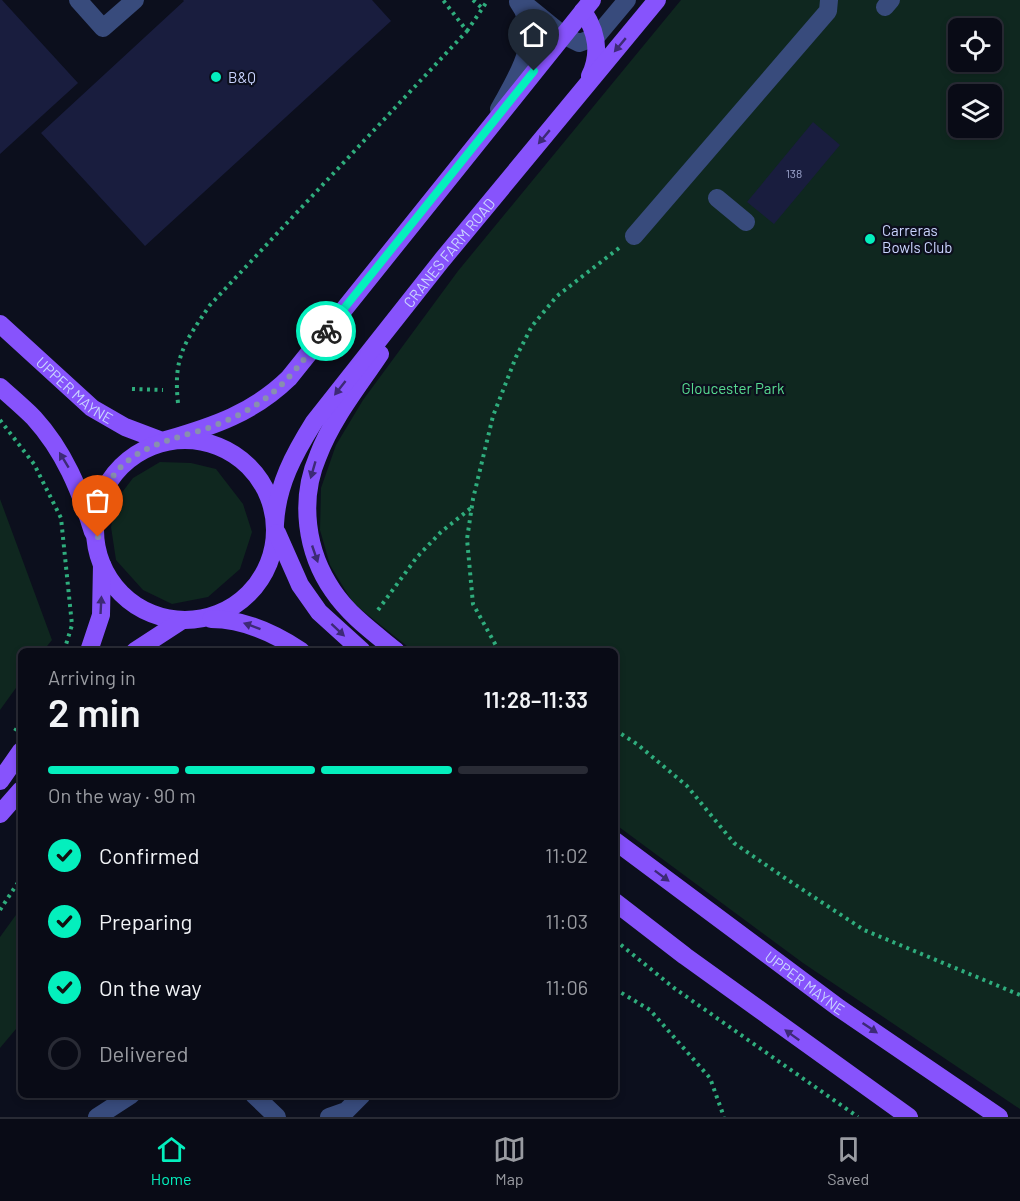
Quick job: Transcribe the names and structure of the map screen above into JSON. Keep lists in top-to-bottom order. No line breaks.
{"streets":{"main road":["CRANES FARM ROAD","UPPER MAYNE"]},"crossings":[["CRANES FARM ROAD","UPPER MAYNE"]],"parks":["Gloucester Park"],"places":["B&Q","Carreras Bowls Club"],"house_numbers":["138"],"page":{"heading":["2 min","Arriving in","11:28–11:33"],"bar":"On the way · 90 m","list":[["Confirmed","11:02"],["Preparing","11:03"],["On the way","11:06"],"Delivered"],"tabs":["Home","Map","Saved"]}}
